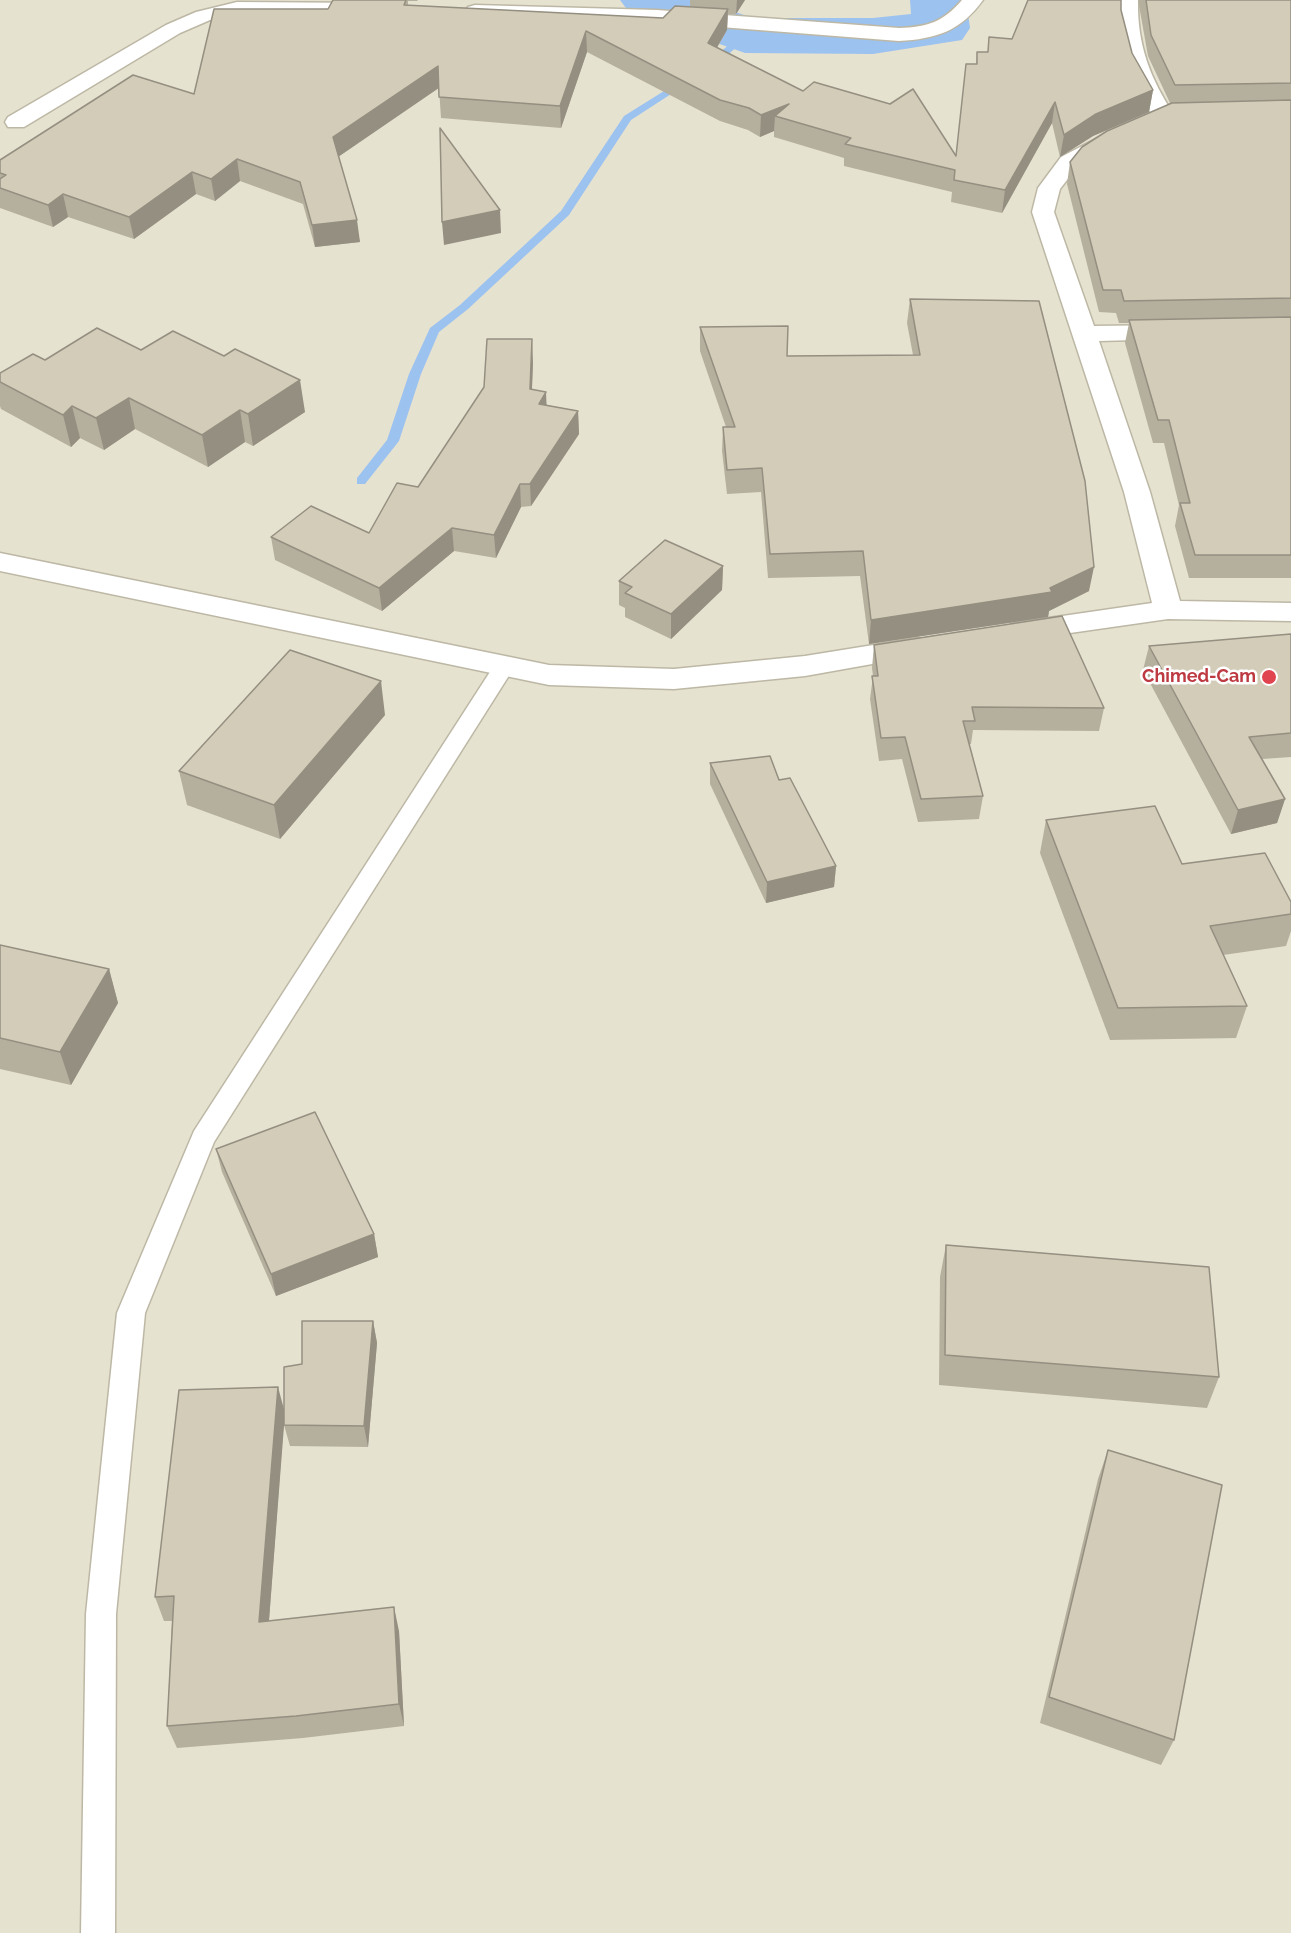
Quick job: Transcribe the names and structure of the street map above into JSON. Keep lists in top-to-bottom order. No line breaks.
{"places":["Chimed-Cam"]}
